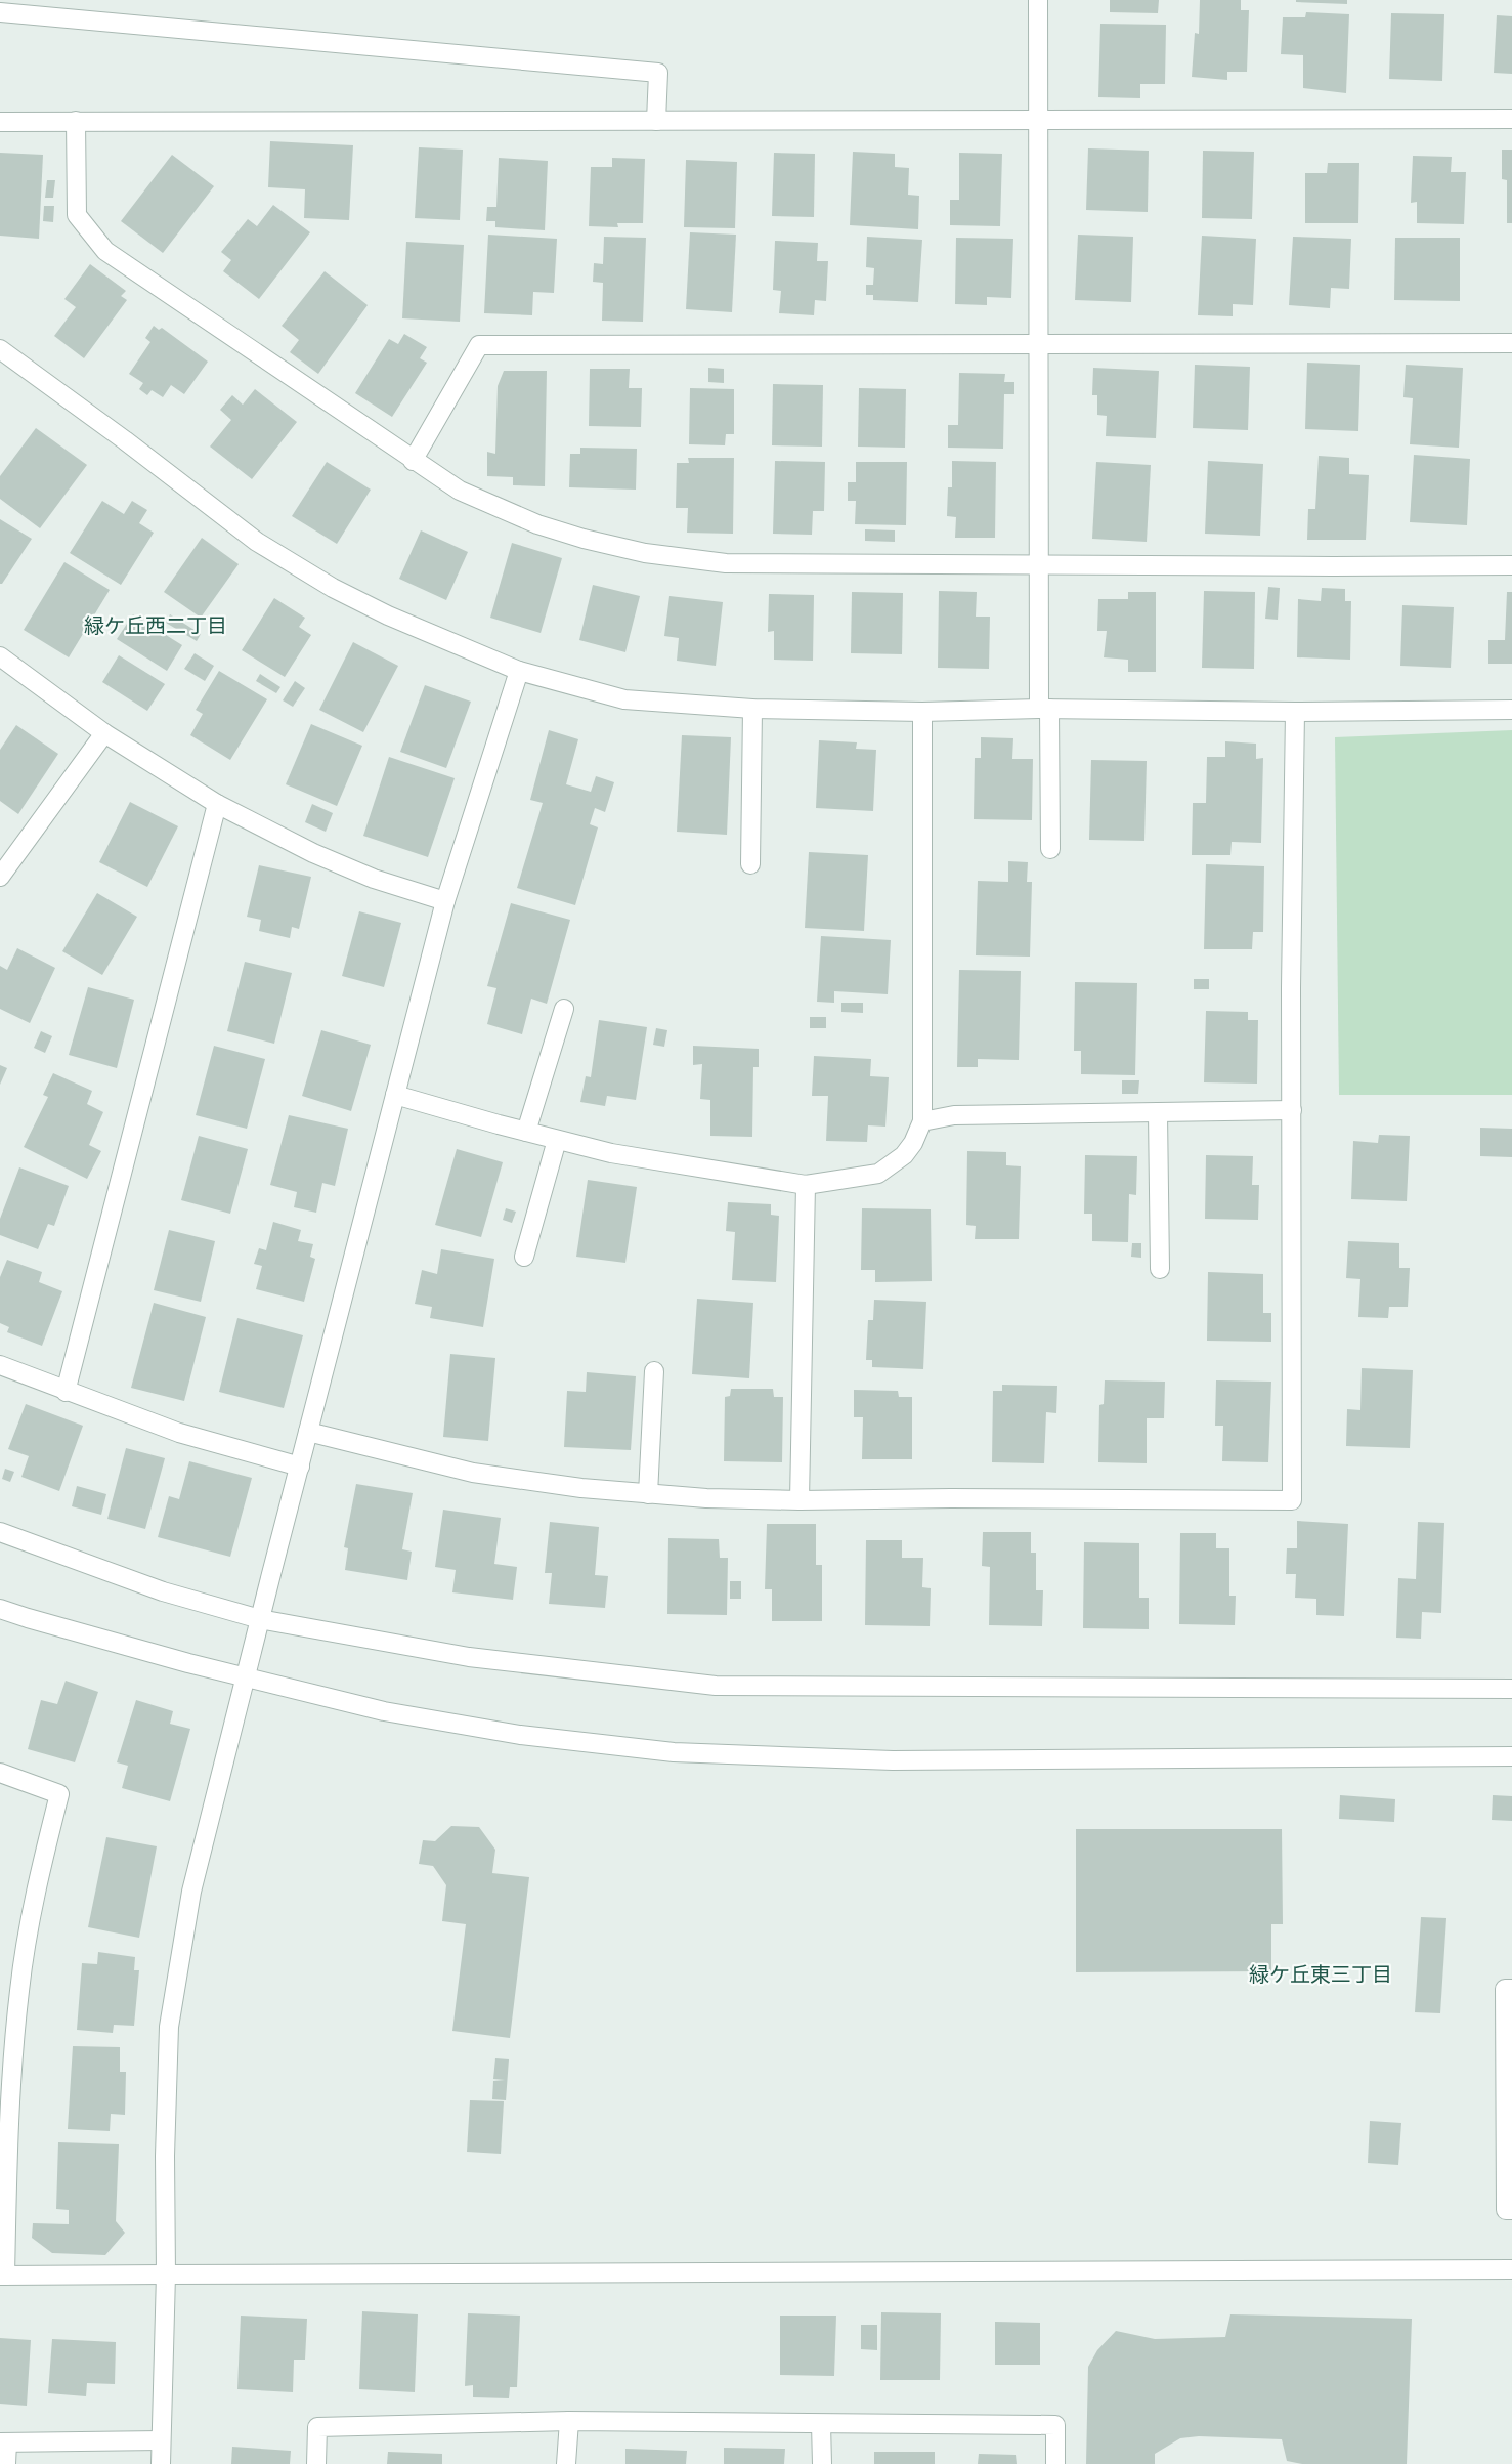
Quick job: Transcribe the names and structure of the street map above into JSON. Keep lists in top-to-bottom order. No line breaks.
{"districts":["緑ケ丘西二丁目","緑ケ丘東三丁目"]}
